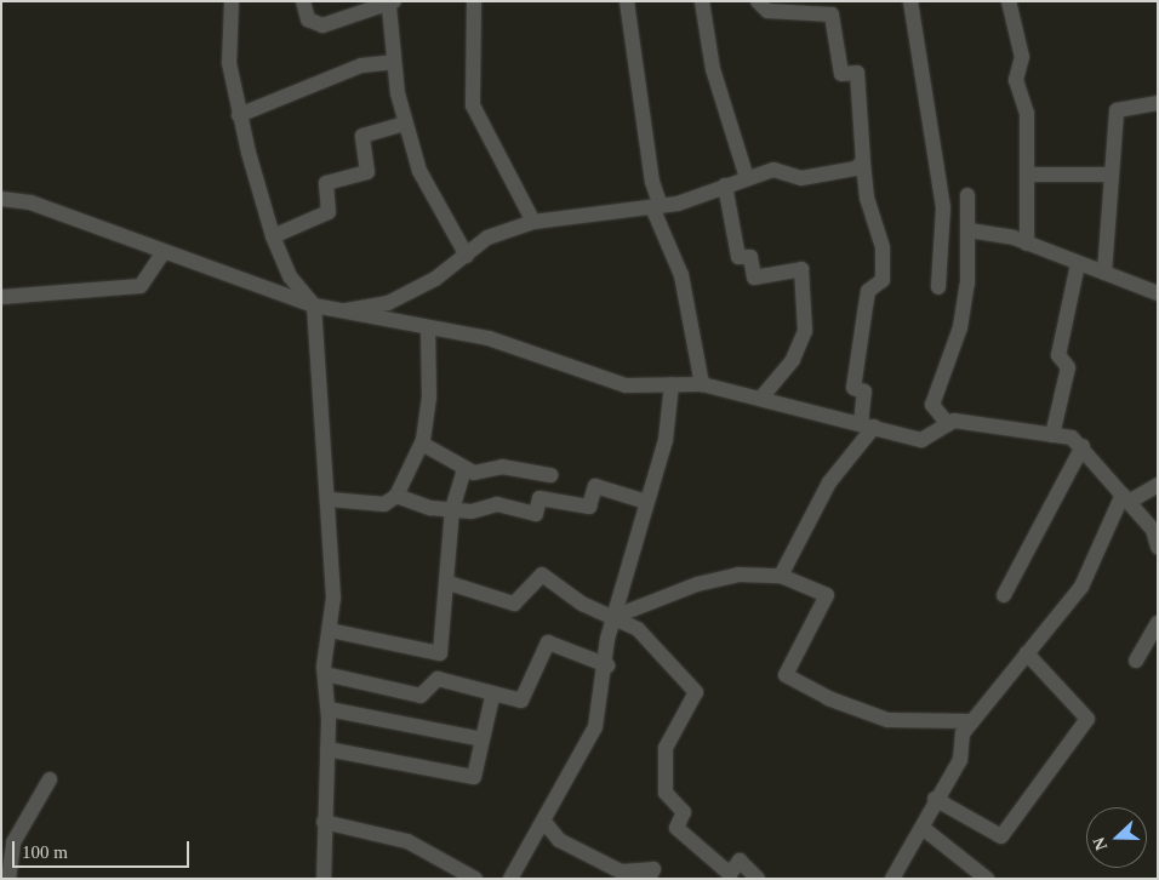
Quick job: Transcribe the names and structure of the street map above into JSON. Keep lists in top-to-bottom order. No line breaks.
{"scale_bar":"100 m","north":"left"}
